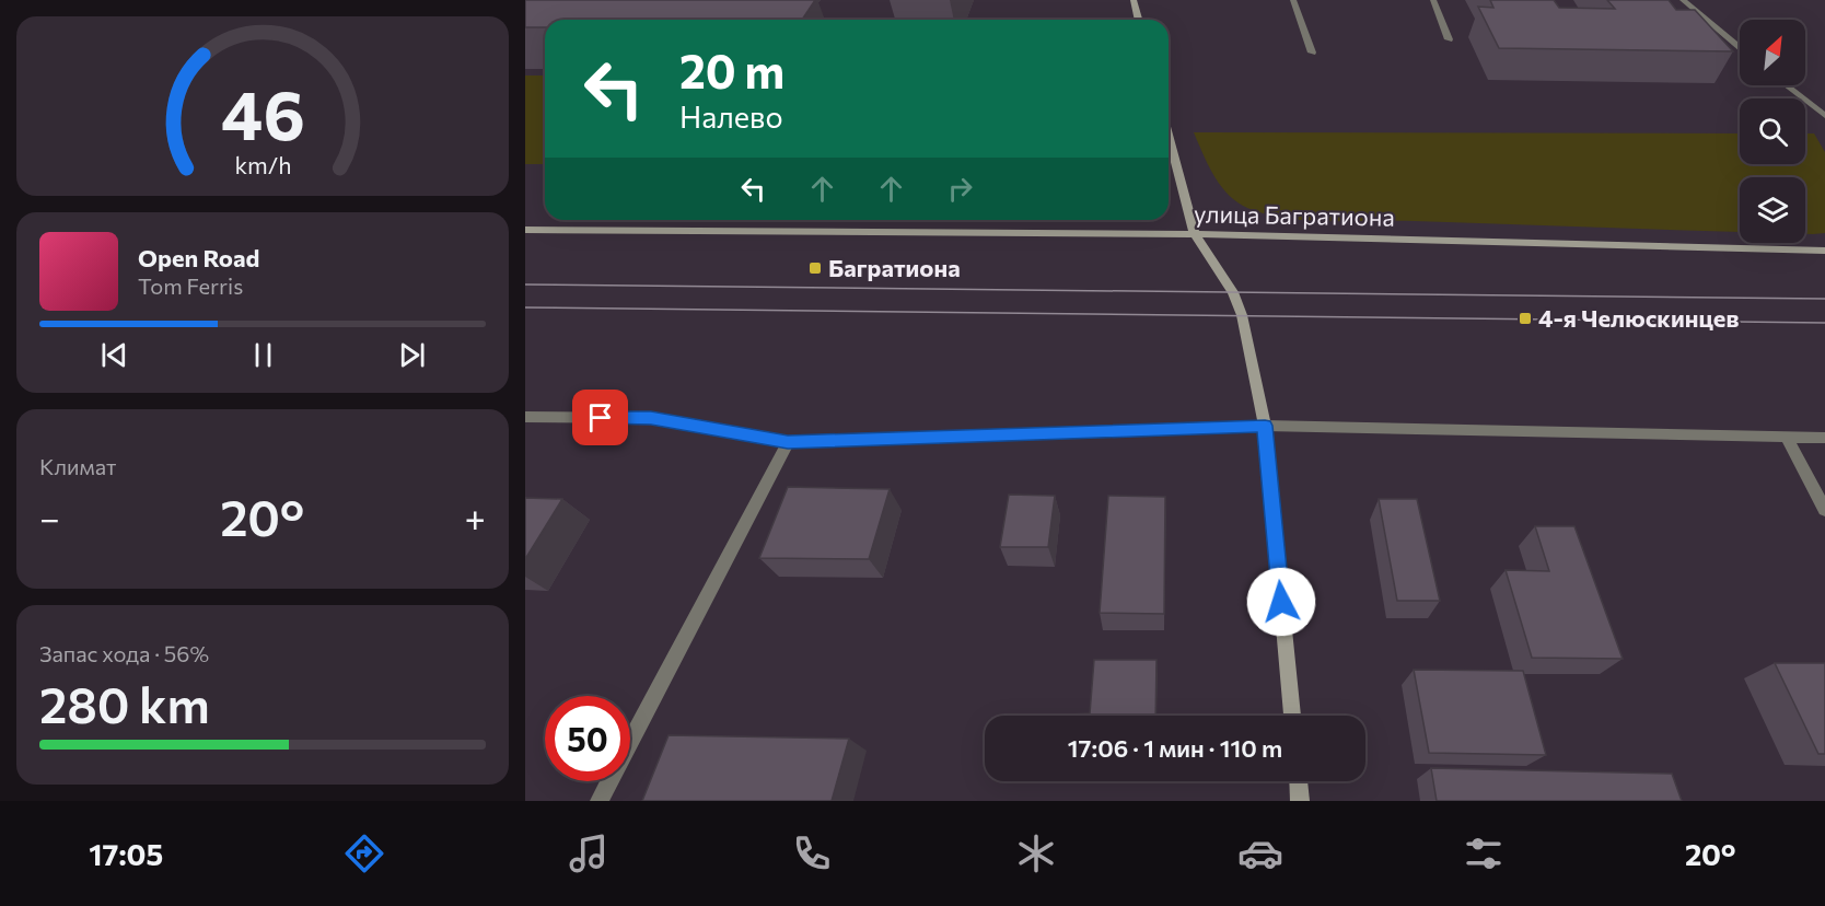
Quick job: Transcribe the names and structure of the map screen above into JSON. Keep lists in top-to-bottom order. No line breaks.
{"streets":{"main road":["улица Багратиона"]},"places":{"transit":["Багратиона","4-я Челюскинцев"]},"north":"top right","page":{"turn":["20 m","Налево"],"song":["Open Road","Tom Ferris"],"tile":["Климат",["Запас хода · 56%","280 km"]],"heat":["−","20°","+"],"limit":"50","trip":"17:06 · 1 мин · 110 m","tabs":["17:05","20°"],"gauge":["46","km/h"]}}
